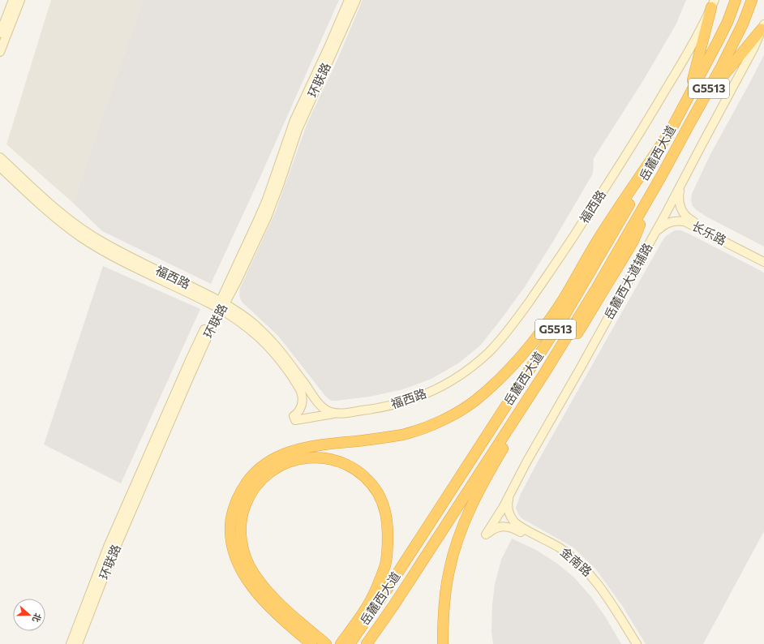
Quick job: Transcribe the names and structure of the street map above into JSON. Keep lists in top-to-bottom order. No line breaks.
{"streets":{"highway":["G5513","岳麓西大道"],"main road":["环联路","福西路","长乐路","岳麓西大道辅路","金南路"]},"crossings":[["环联路","福西路"],["长乐路","岳麓西大道辅路"],["岳麓西大道辅路","金南路"]],"north":"right"}
